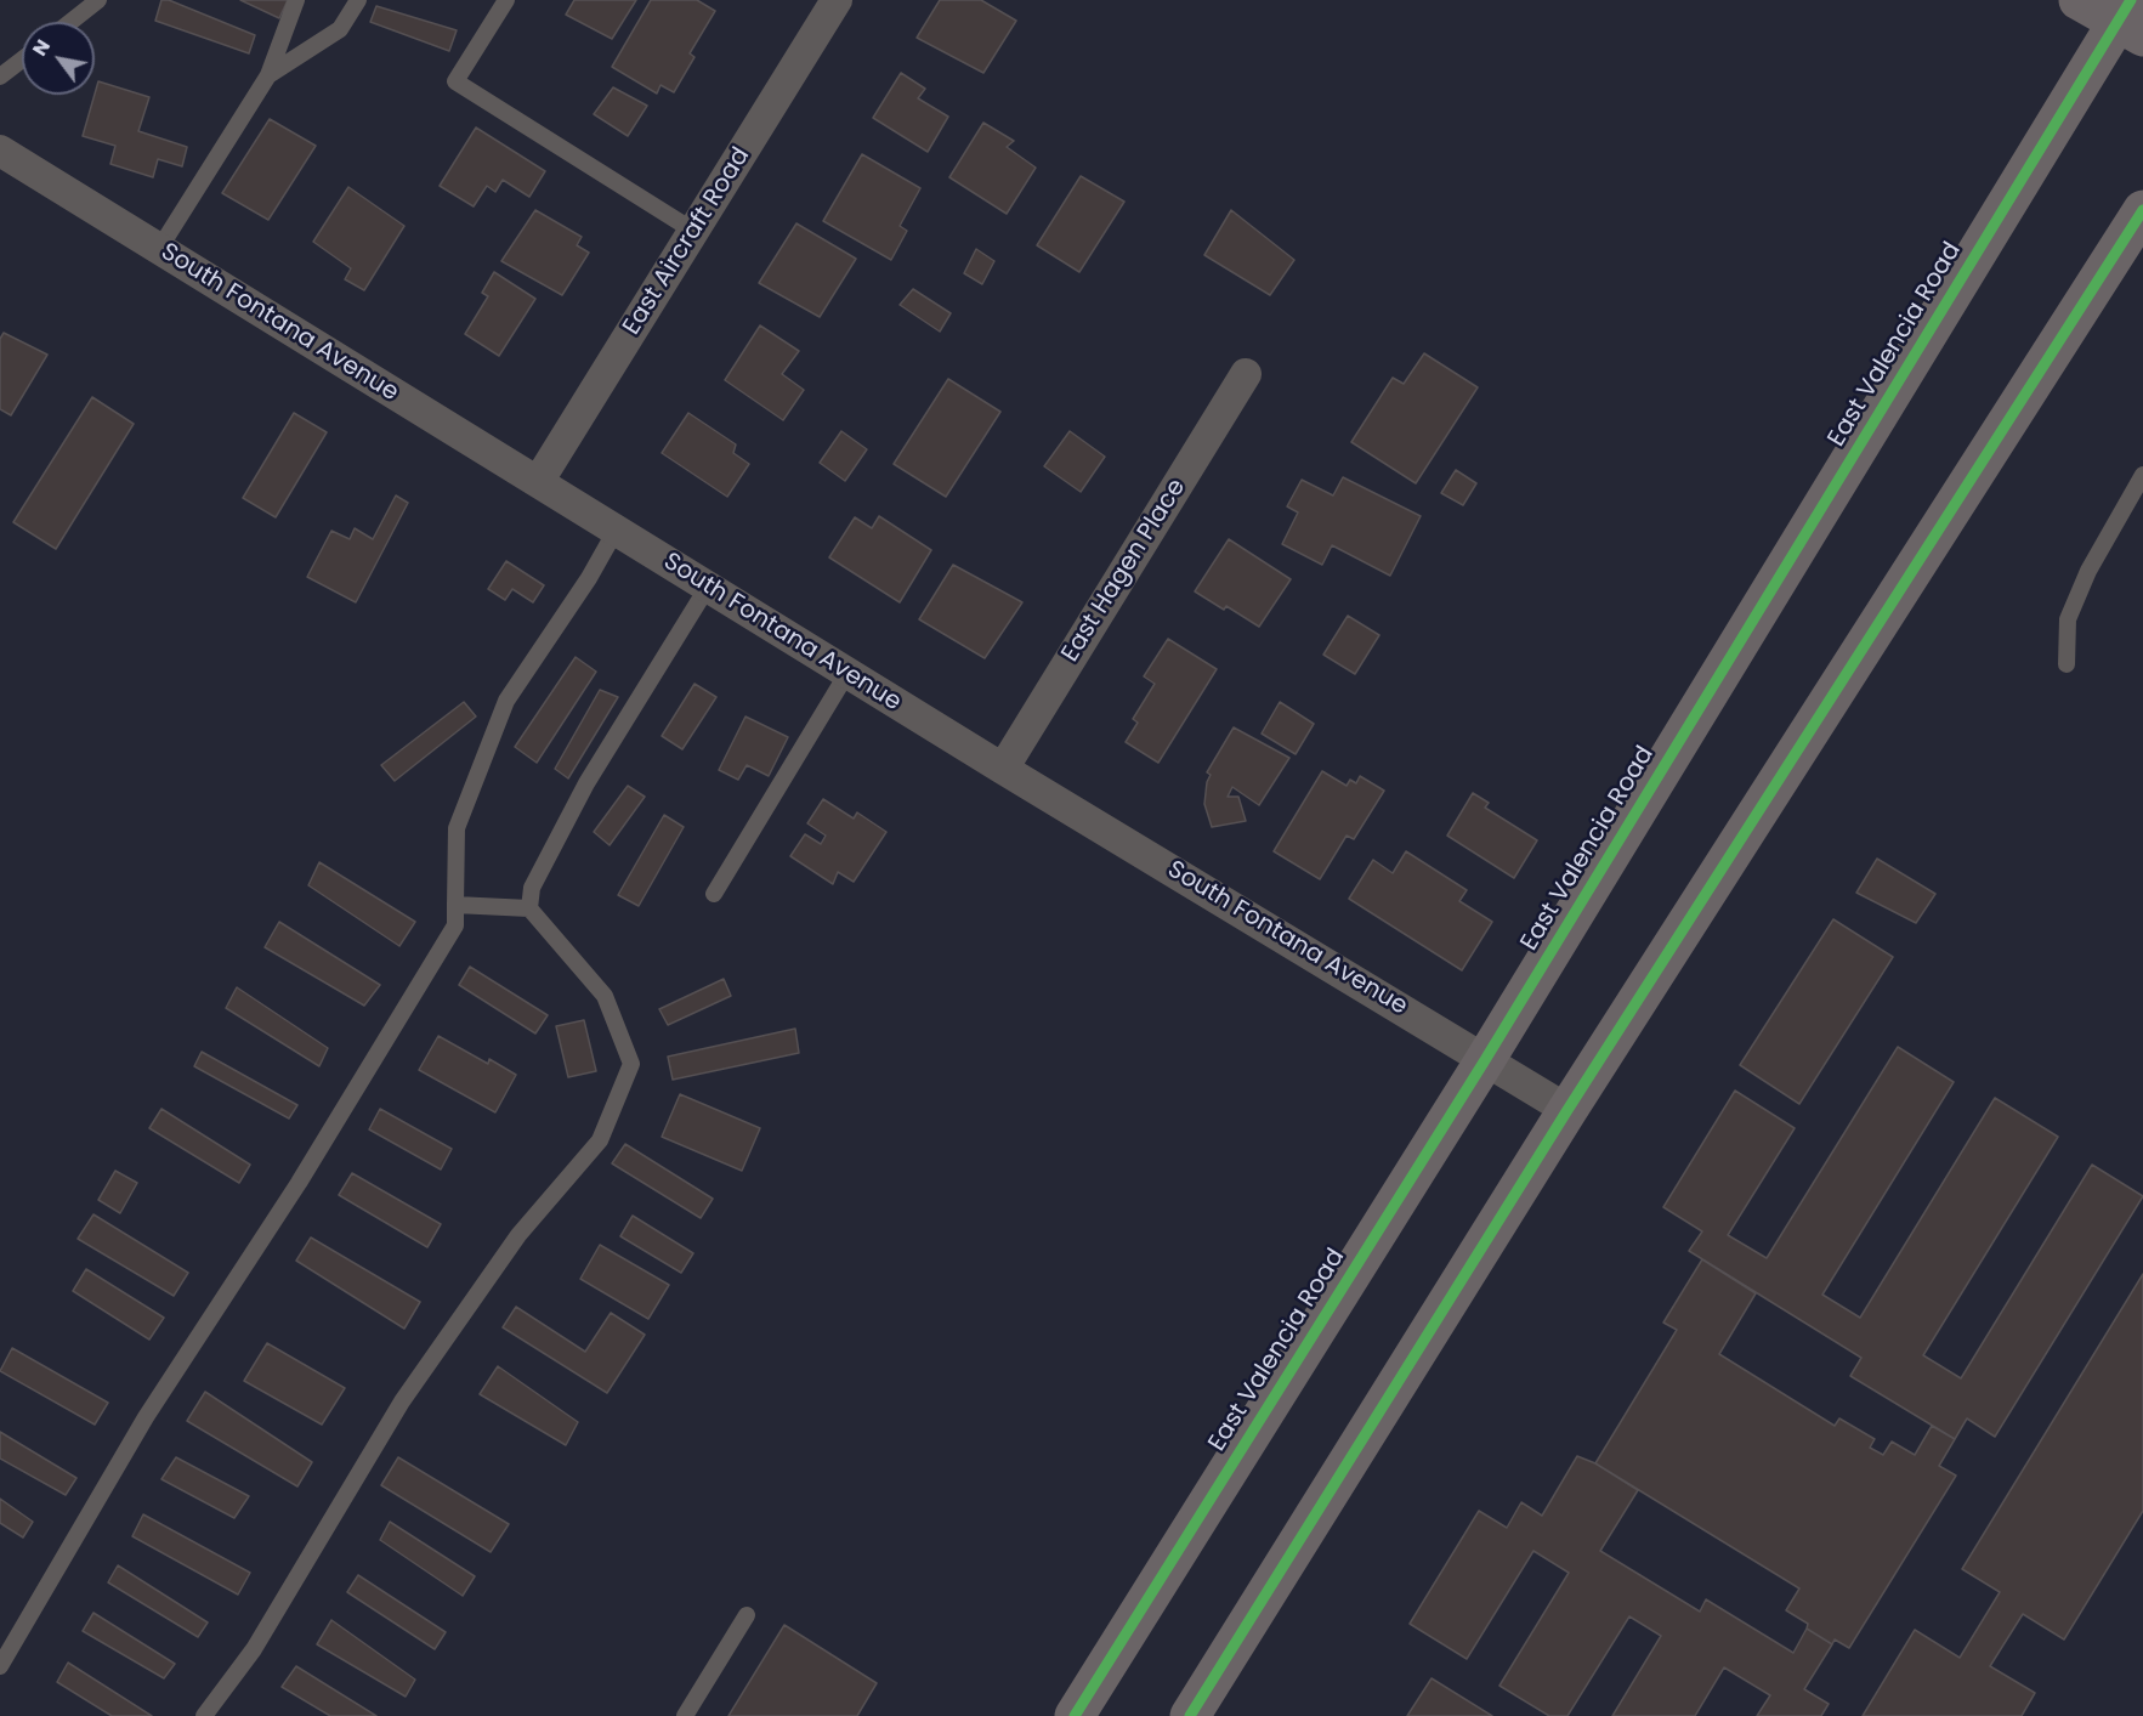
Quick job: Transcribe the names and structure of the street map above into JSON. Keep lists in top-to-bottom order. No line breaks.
{"streets":{"main road":["East Valencia Road"],"street":["East Aircraft Road","South Fontana Avenue","East Hagen Place"]},"crossings":[["East Aircraft Road","South Fontana Avenue"],["South Fontana Avenue","East Valencia Road"],["South Fontana Avenue","East Hagen Place"]],"north":"top left"}
